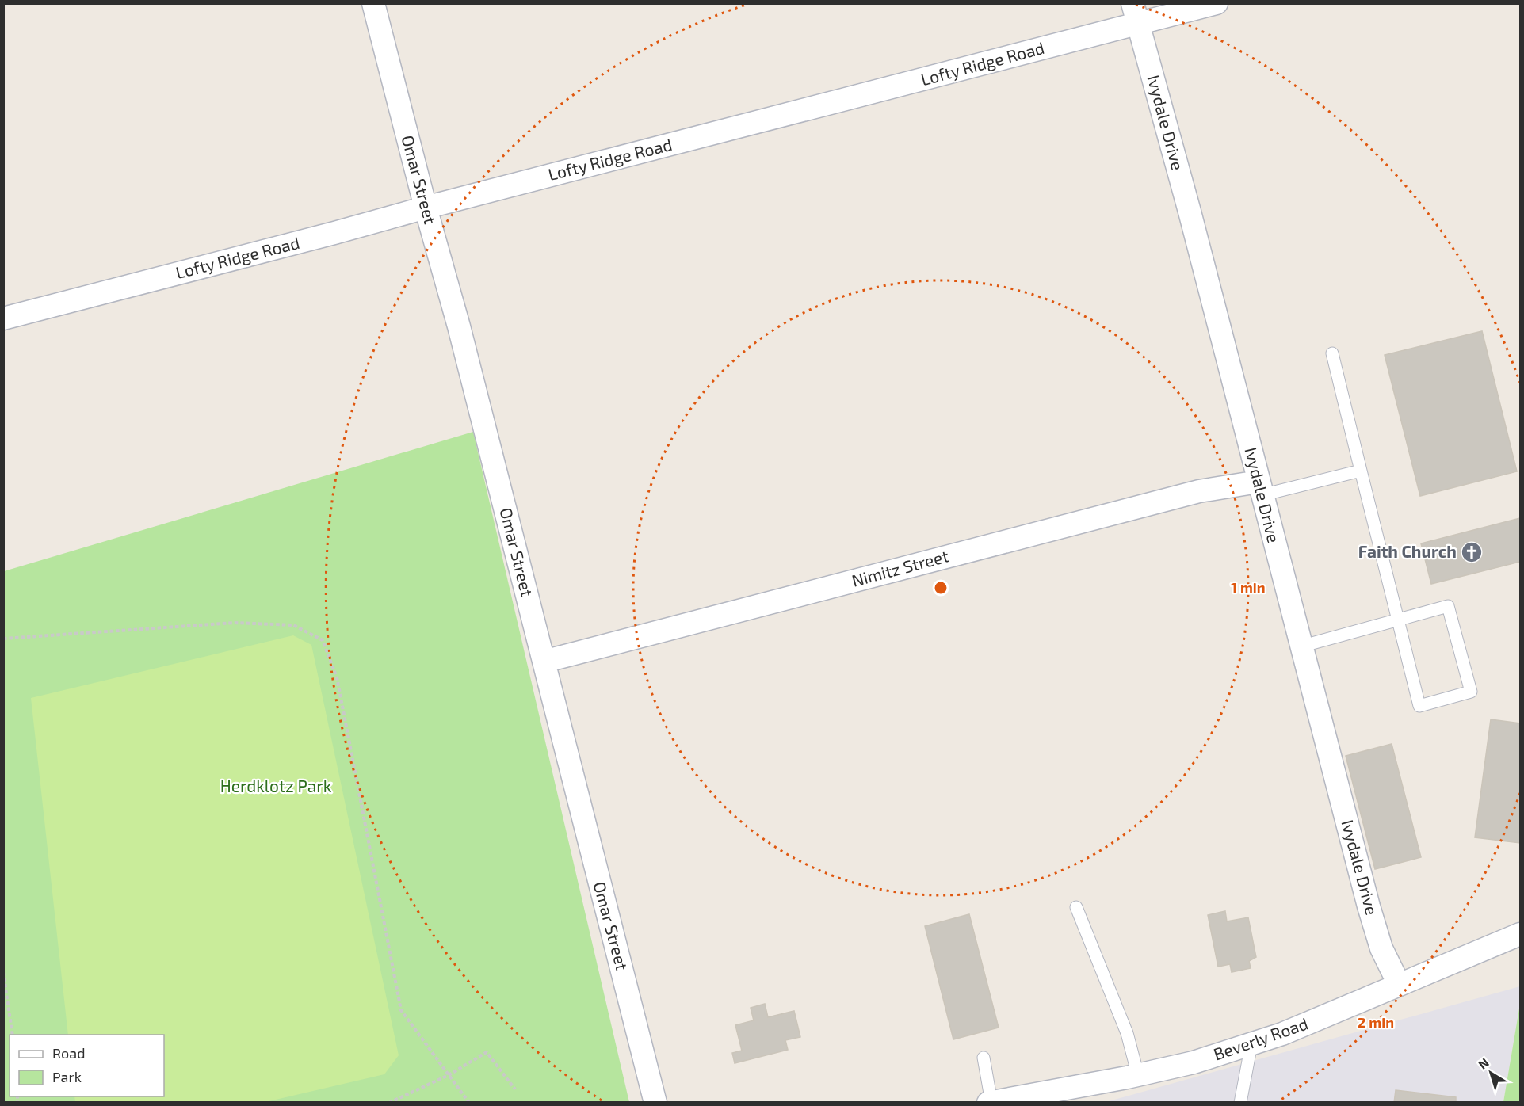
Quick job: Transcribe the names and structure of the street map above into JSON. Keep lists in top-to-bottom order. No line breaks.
{"streets":{"street":["Lofty Ridge Road","Ivydale Drive","Omar Street","Nimitz Street","Beverly Road"]},"crossings":[["Lofty Ridge Road","Ivydale Drive"],["Lofty Ridge Road","Omar Street"],["Ivydale Drive","Nimitz Street"],["Ivydale Drive","Beverly Road"],["Omar Street","Nimitz Street"]],"parks":["Herdklotz Park"],"places":{"church":["Faith Church"]},"legend":["Road","Park"],"north":"top left","rings":["1 min","2 min"]}
